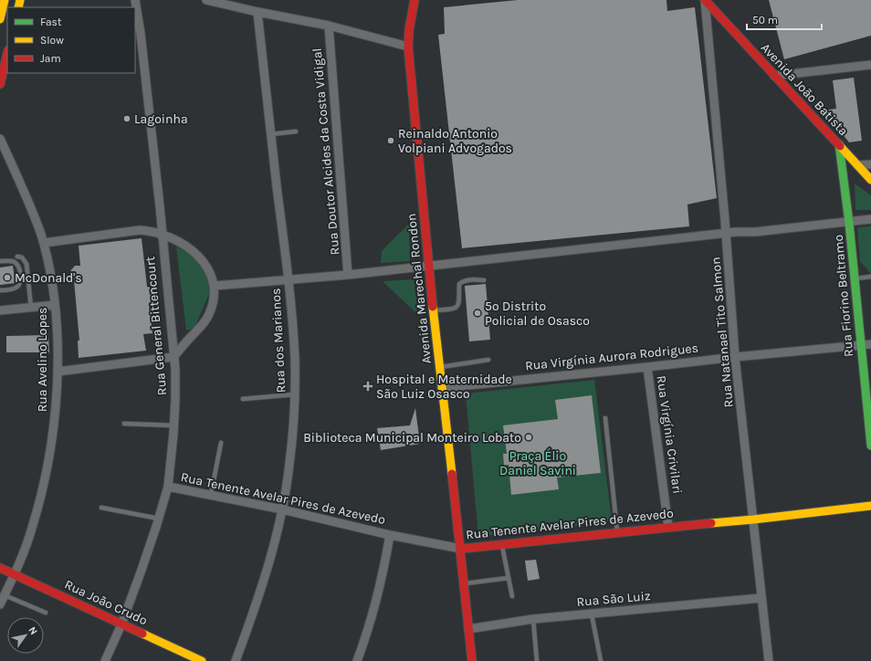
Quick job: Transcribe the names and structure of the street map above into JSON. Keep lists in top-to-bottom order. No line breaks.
{"streets":{"main road":["Avenida João Batista","Avenida Marechal Rondon","Rua Fiorino Beltramo","Rua Tenente Avelar Pires de Azevedo","Rua João Crudo"],"street":["Rua Doutor Alcides da Costa Vidigal","Rua General Bittencourt","Rua Natanael Tito Salmon","Rua dos Marianos","Rua Virgínia Aurora Rodrigues","Rua Avelino Lopes","Rua Virgínia Crivilari","Rua São Luiz"]},"crossings":[["Avenida João Batista","Rua Fiorino Beltramo"],["Avenida João Batista","Rua Natanael Tito Salmon"],["Avenida Marechal Rondon","Rua Virgínia Aurora Rodrigues"],["Avenida Marechal Rondon","Rua Tenente Avelar Pires de Azevedo"],["Avenida Marechal Rondon","Rua São Luiz"],["Rua Fiorino Beltramo","Rua Virgínia Aurora Rodrigues"],["Rua General Bittencourt","Rua Tenente Avelar Pires de Azevedo"],["Rua General Bittencourt","Rua João Crudo"],["Rua Natanael Tito Salmon","Rua Virgínia Aurora Rodrigues"],["Rua Natanael Tito Salmon","Rua Tenente Avelar Pires de Azevedo"],["Rua Natanael Tito Salmon","Rua São Luiz"],["Rua dos Marianos","Rua Tenente Avelar Pires de Azevedo"],["Rua Virgínia Aurora Rodrigues","Rua Virgínia Crivilari"],["Rua Avelino Lopes","Rua João Crudo"],["Rua Virgínia Crivilari","Rua Tenente Avelar Pires de Azevedo"]],"parks":["Praça Élio Daniel Savini"],"places":{"other":["Lagoinha","Reinaldo Antonio Volpiani Advogados","McDonald's","5º Distrito Policial de Osasco","Biblioteca Municipal Monteiro Lobato"],"health":["Hospital e Maternidade São Luiz Osasco"]},"legend":["Fast","Slow","Jam"],"scale_bar":"50 m","north":"top right"}
